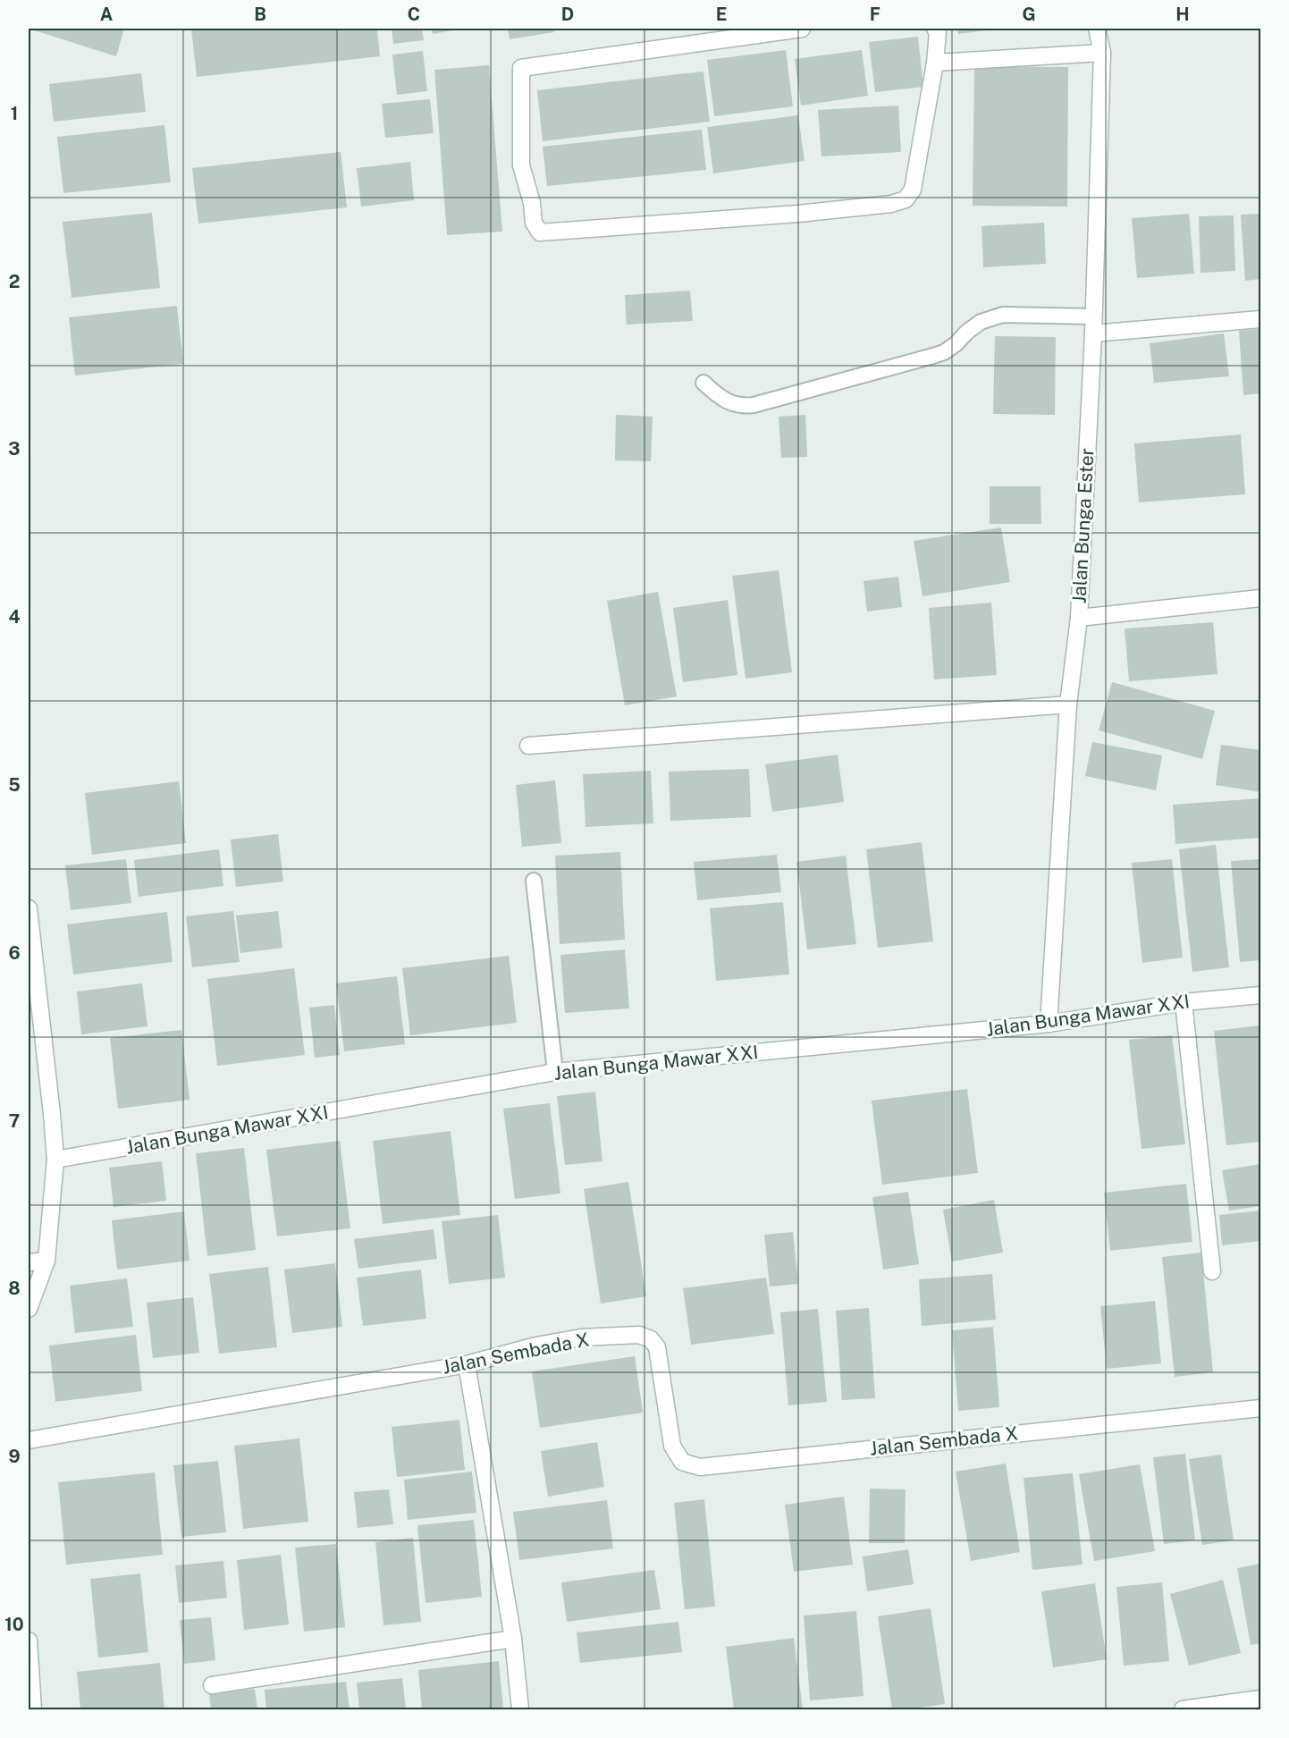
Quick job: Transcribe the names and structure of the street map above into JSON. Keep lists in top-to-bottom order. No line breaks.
{"streets":{"street":["Jalan Bunga Ester","Jalan Bunga Mawar XXI","Jalan Sembada X"]},"crossings":[["Jalan Bunga Ester","Jalan Bunga Mawar XXI"]],"grid":{"columns":["A","B","C","D","E","F","G","H"],"rows":["1","2","3","4","5","6","7","8","9","10"]}}
